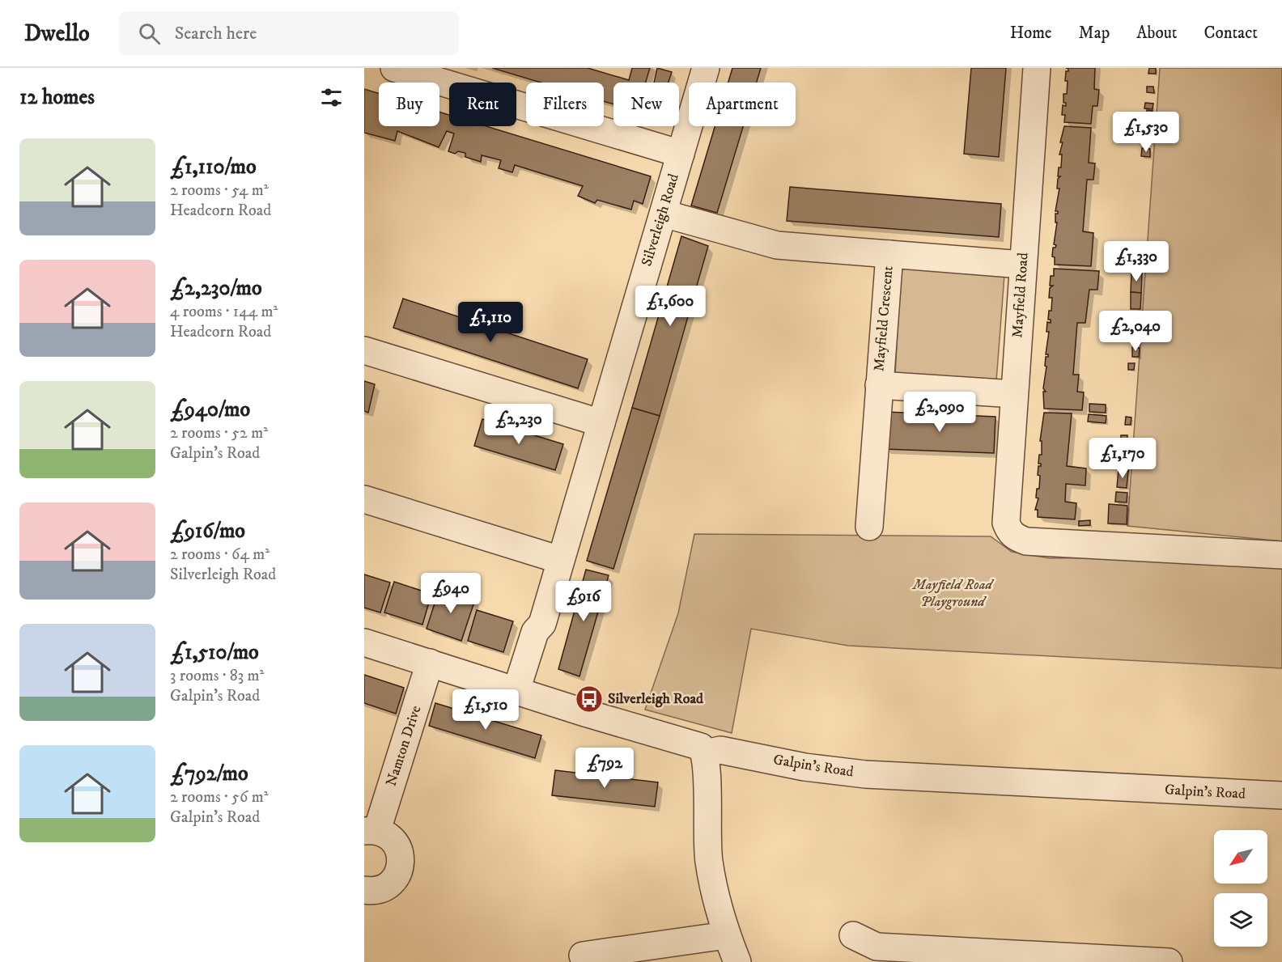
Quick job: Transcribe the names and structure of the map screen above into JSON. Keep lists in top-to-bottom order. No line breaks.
{"streets":{"street":["Silverleigh Road","Mayfield Road","Mayfield Crescent","Namton Drive","Galpin's Road"]},"crossings":[["Silverleigh Road","Mayfield Crescent"]],"parks":["Mayfield Road Playground"],"places":{"bus stop":["Silverleigh Road"]},"north":"bottom left","page":{"header":"Dwello","search":"Search here","nav":["Home","Map","About","Contact"],"heading":"12 homes","chip":["Buy","Rent","Filters","New","Apartment"],"price":["£1,530","£1,330","£1,600","£1,110","£2,040","£2,090","£2,230","£1,170","£940","£916","£1,510","£792"],"list":[{"name":"£1,110/mo","note":"2 rooms · 54 m² · Headcorn Road"},{"name":"£2,230/mo","note":"4 rooms · 144 m² · Headcorn Road"},{"name":"£940/mo","note":"2 rooms · 52 m² · Galpin's Road"},{"name":"£916/mo","note":"2 rooms · 64 m² · Silverleigh Road"},{"name":"£1,510/mo","note":"3 rooms · 83 m² · Galpin's Road"},{"name":"£792/mo","note":"2 rooms · 56 m² · Galpin's Road"}]}}
